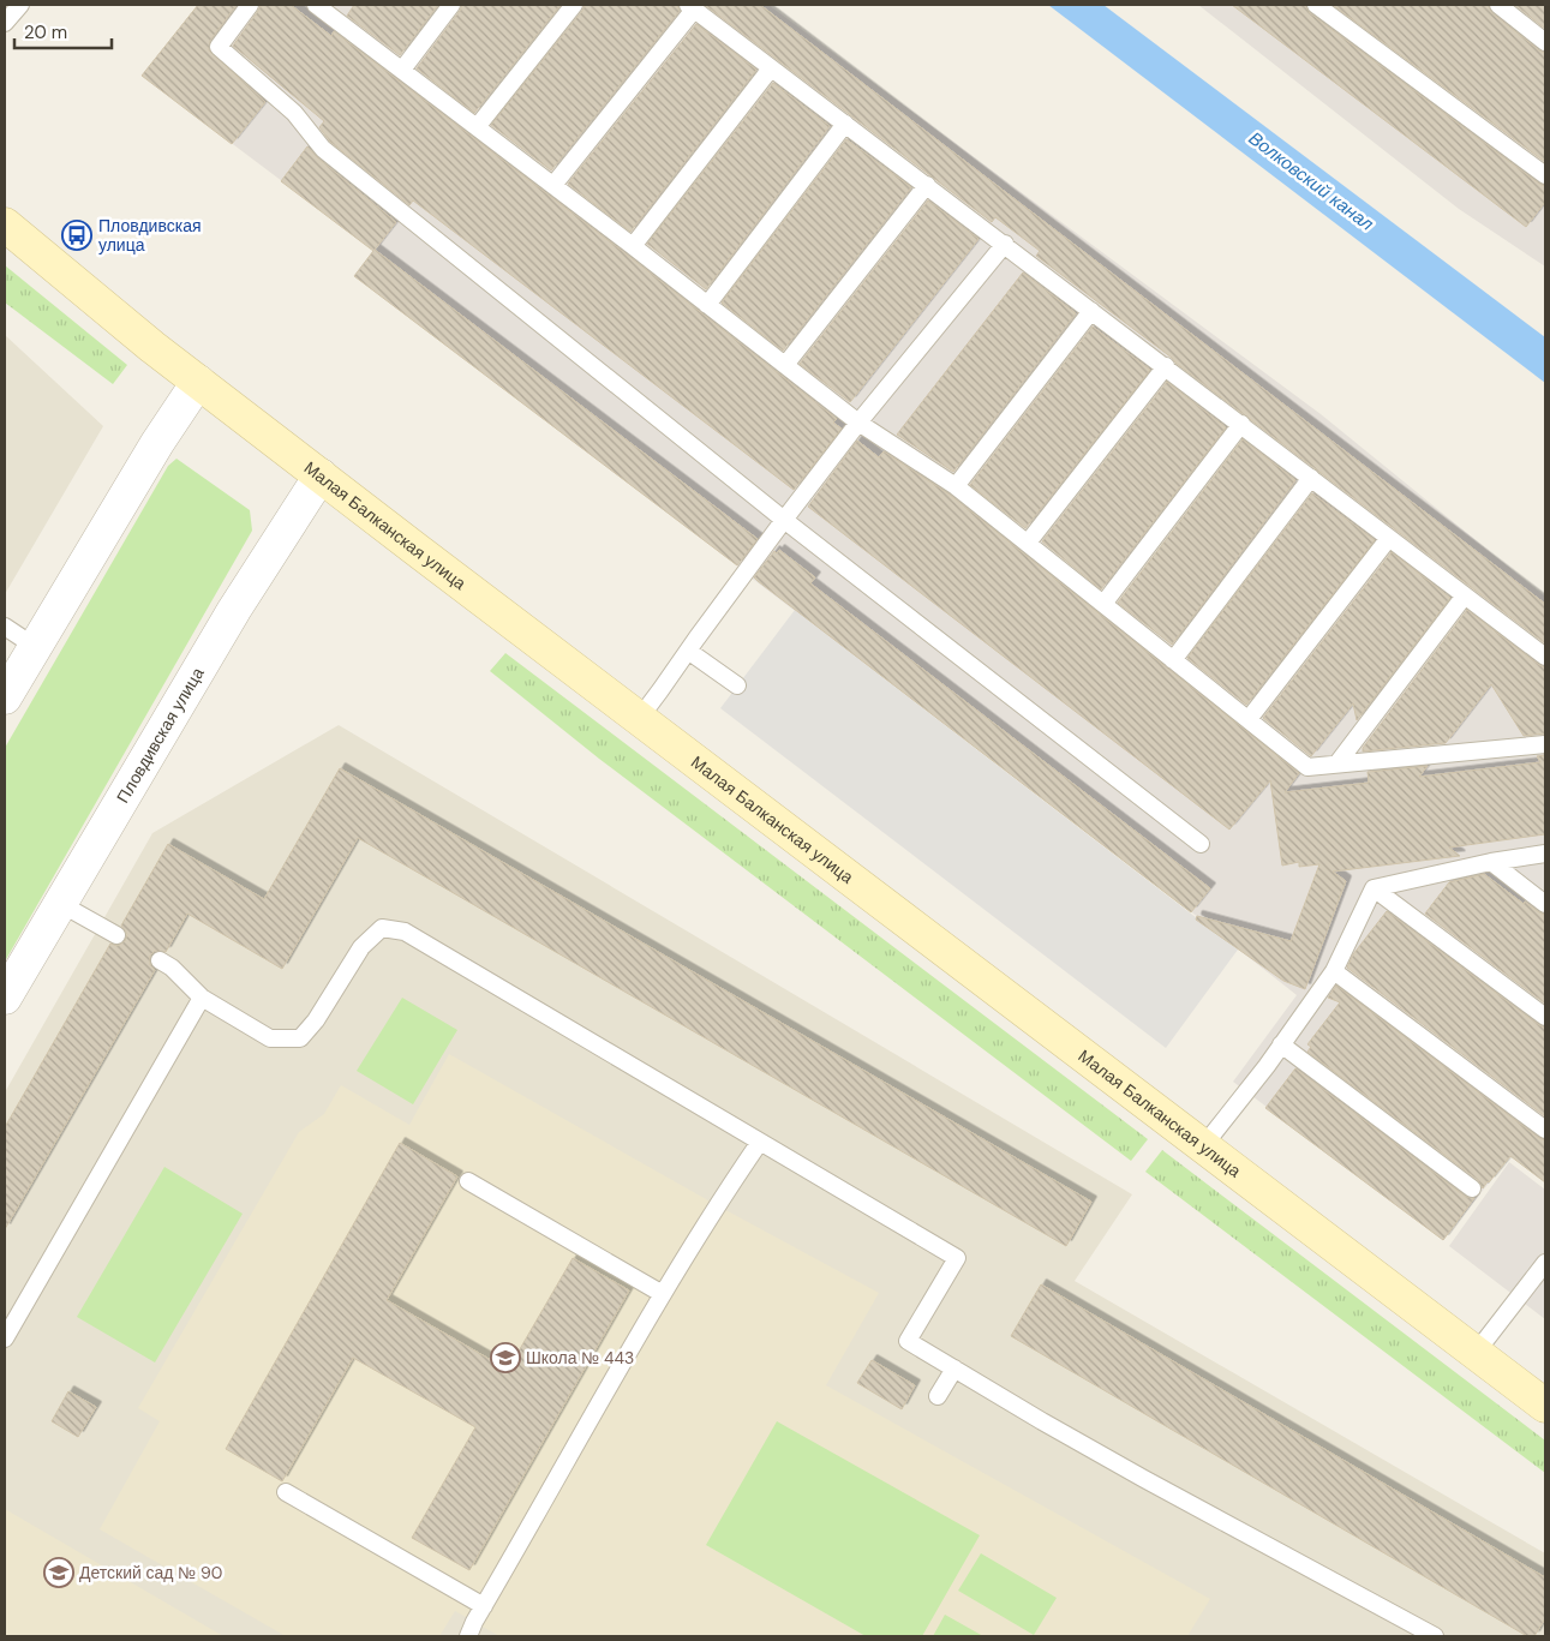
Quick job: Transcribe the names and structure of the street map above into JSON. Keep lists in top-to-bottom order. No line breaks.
{"streets":{"street":["Малая Балканская улица","Пловдивская улица"]},"crossings":[["Малая Балканская улица","Пловдивская улица"]],"water":["Волковский канал"],"places":{"bus stop":["Пловдивская улица"],"school or university":["Школа № 443","Детский сад № 90"]},"scale_bar":"20 m"}
